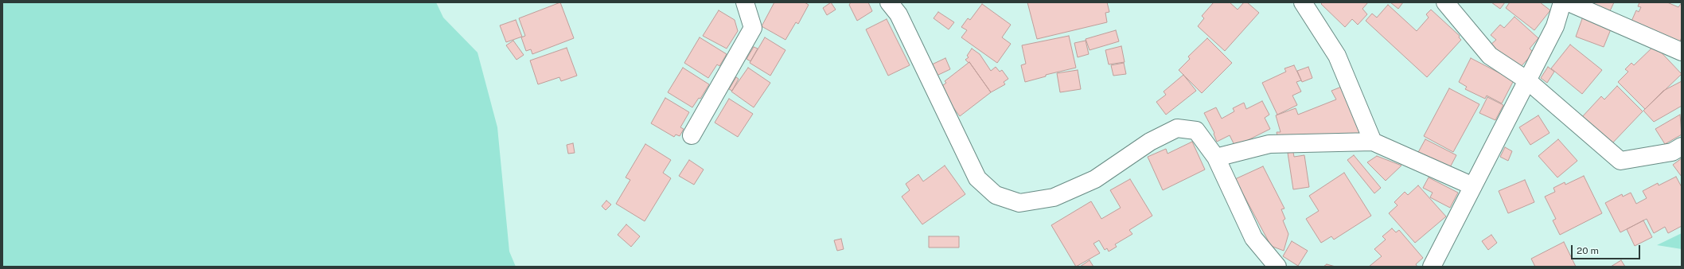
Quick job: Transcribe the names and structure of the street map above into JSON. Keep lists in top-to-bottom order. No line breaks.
{"scale_bar":"20 m"}
